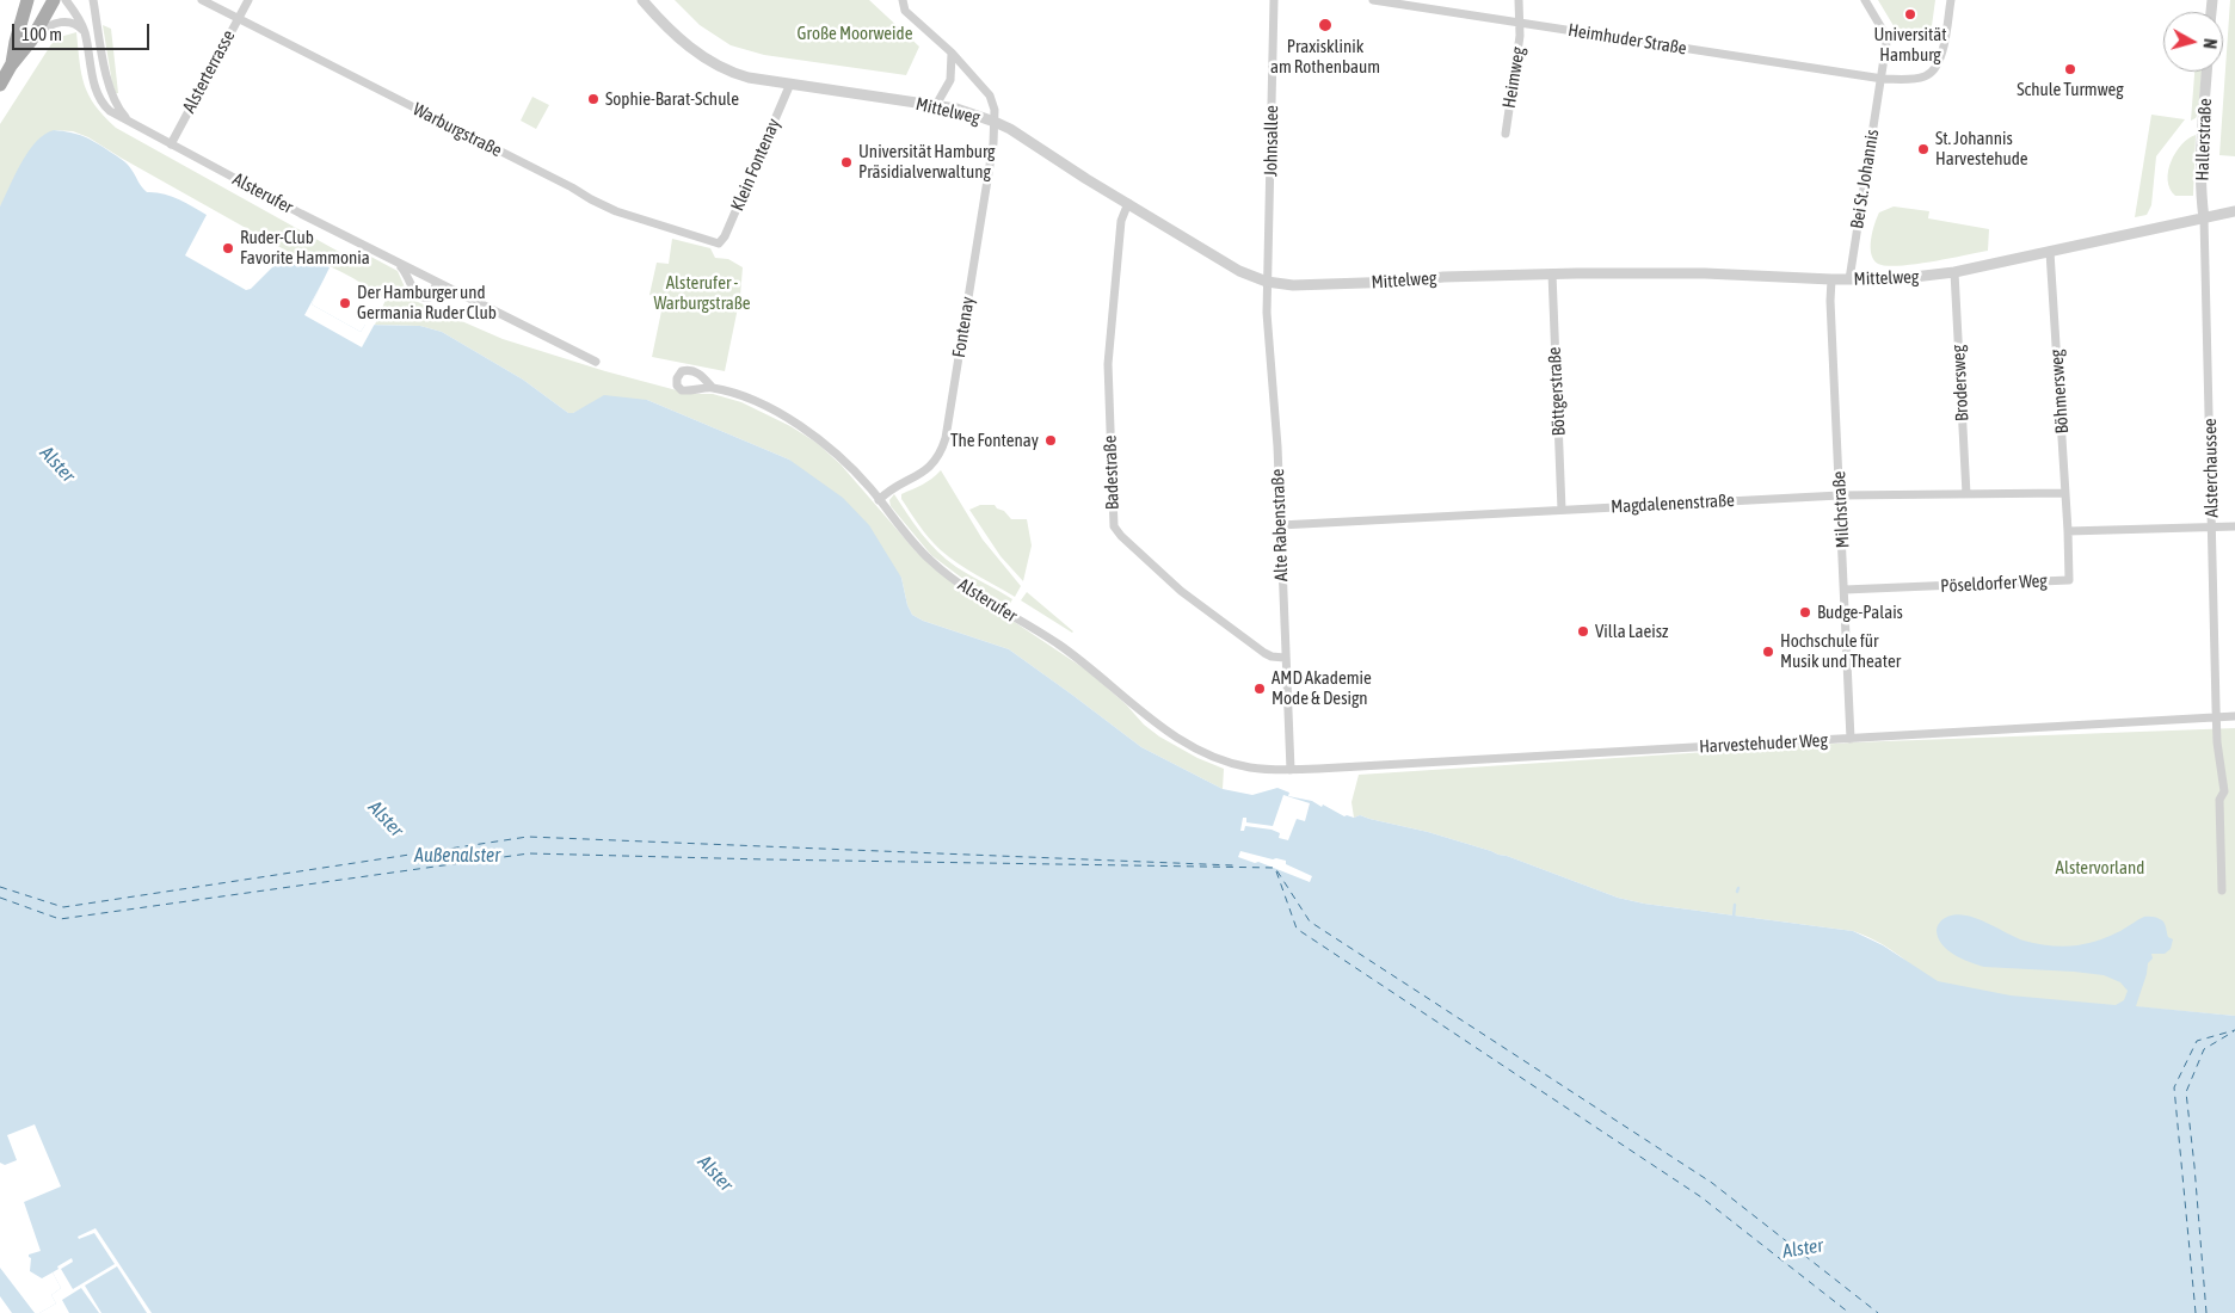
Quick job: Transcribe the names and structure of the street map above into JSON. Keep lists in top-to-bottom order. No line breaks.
{"streets":{"street":["Heimhuder Straße","Alsterterrasse","Heimweg","Mittelweg","Warburgstraße","Hallerstraße","Johnsallee","Klein Fontenay","Bei St. Johannis","Alsterufer","Fontenay","Brodersweg","Böttgerstraße","Böhmersweg","Alsterchaussee","Badestraße","Magdalenenstraße","Milchstraße","Alte Rabenstraße","Pöseldorfer Weg","Harvestehuder Weg"]},"crossings":[["Heimhuder Straße","Heimweg"],["Heimhuder Straße","Bei St. Johannis"],["Alsterterrasse","Warburgstraße"],["Alsterterrasse","Alsterufer"],["Mittelweg","Hallerstraße"],["Mittelweg","Johnsallee"],["Mittelweg","Klein Fontenay"],["Mittelweg","Bei St. Johannis"],["Mittelweg","Fontenay"],["Mittelweg","Brodersweg"],["Mittelweg","Böttgerstraße"],["Mittelweg","Böhmersweg"],["Mittelweg","Alsterchaussee"],["Mittelweg","Badestraße"],["Mittelweg","Milchstraße"],["Mittelweg","Alte Rabenstraße"],["Warburgstraße","Klein Fontenay"],["Hallerstraße","Alsterchaussee"],["Johnsallee","Alte Rabenstraße"],["Alsterufer","Fontenay"],["Alsterufer","Alte Rabenstraße"],["Alsterufer","Harvestehuder Weg"],["Brodersweg","Magdalenenstraße"],["Böttgerstraße","Magdalenenstraße"],["Böhmersweg","Magdalenenstraße"],["Böhmersweg","Pöseldorfer Weg"],["Alsterchaussee","Harvestehuder Weg"],["Badestraße","Alte Rabenstraße"],["Magdalenenstraße","Milchstraße"],["Magdalenenstraße","Alte Rabenstraße"],["Milchstraße","Pöseldorfer Weg"],["Milchstraße","Harvestehuder Weg"],["Alte Rabenstraße","Harvestehuder Weg"]],"water":["Alster","Außenalster"],"parks":["Große Moorweide","Alsterufer - Warburgstraße","Alstervorland"],"places":["Universität Hamburg","Praxisklinik am Rothenbaum","Schule Turmweg","Sophie-Barat-Schule","St. Johannis Harvestehude","Universität Hamburg Präsidialverwaltung","Ruder-Club Favorite Hammonia","Der Hamburger und Germania Ruder Club","The Fontenay","Budge-Palais","Villa Laeisz","Hochschule für Musik und Theater","AMD Akademie Mode & Design"],"scale_bar":"100 m","north":"right"}
